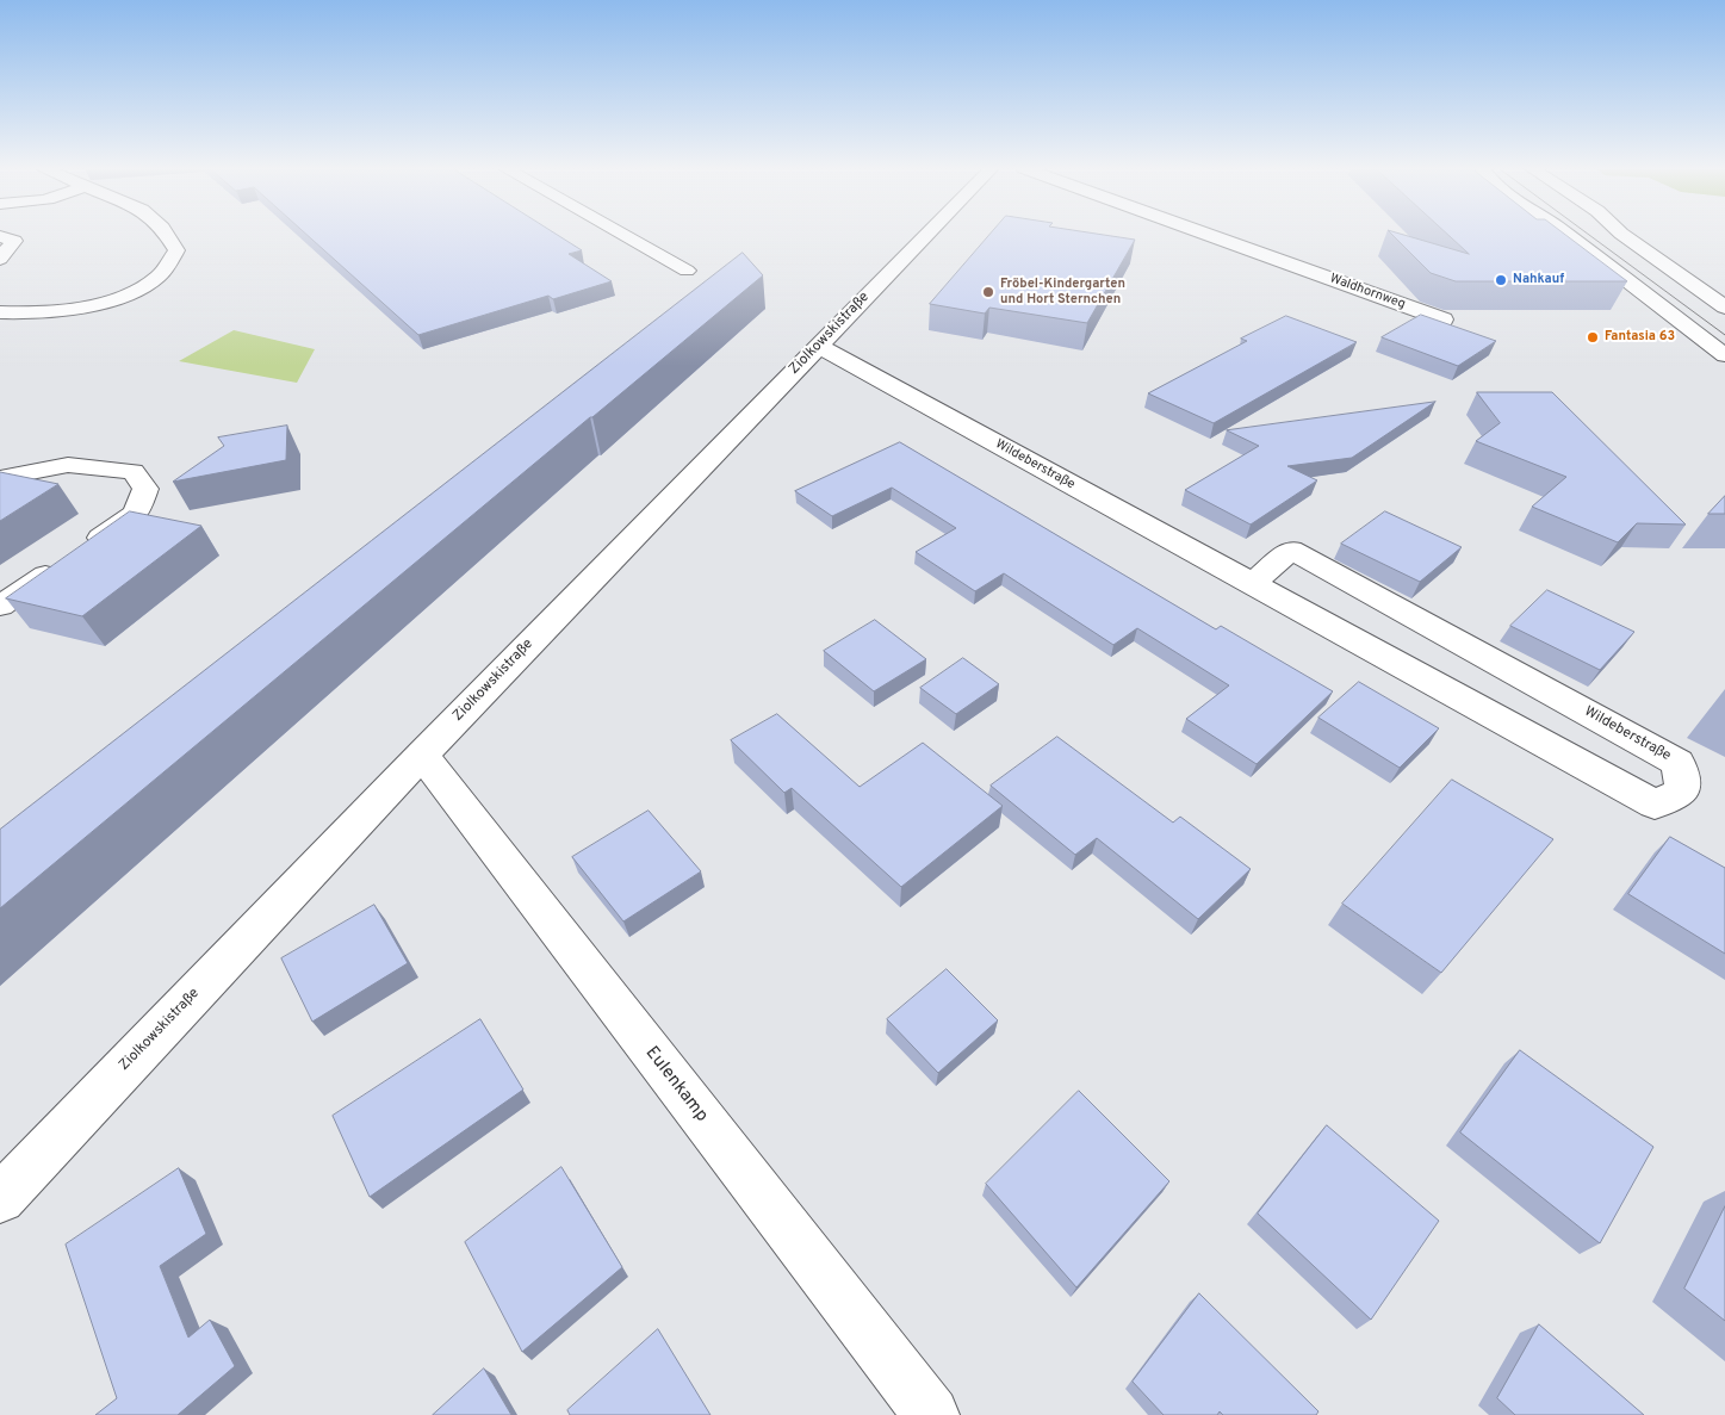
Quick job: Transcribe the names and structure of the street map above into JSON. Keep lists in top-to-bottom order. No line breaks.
{"streets":{"street":["Waldhornweg","Ziolkowskistraße","Wildeberstraße","Eulenkamp"]},"crossings":[["Ziolkowskistraße","Wildeberstraße"],["Ziolkowskistraße","Eulenkamp"]],"places":["Nahkauf","Fröbel-Kindergarten und Hort Sternchen","Fantasia 63"]}
